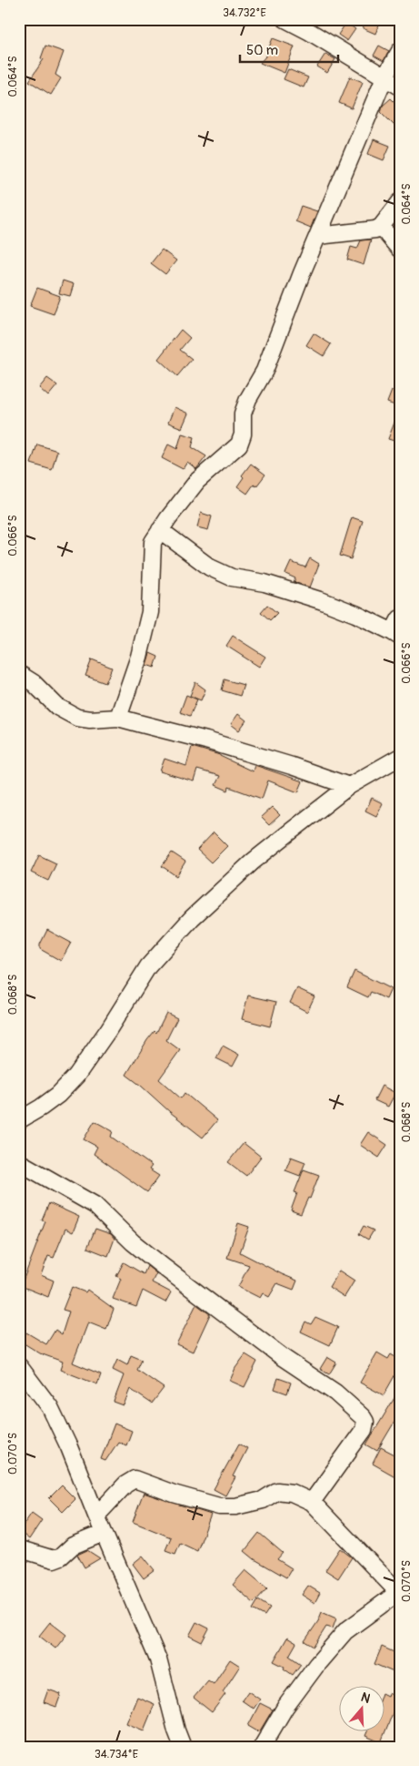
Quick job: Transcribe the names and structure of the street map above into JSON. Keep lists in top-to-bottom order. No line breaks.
{"scale_bar":"50 m","north":"top","coordinates":["34.732°E","0.064°S","0.066°S","0.068°S","0.070°S","34.734°E"]}
